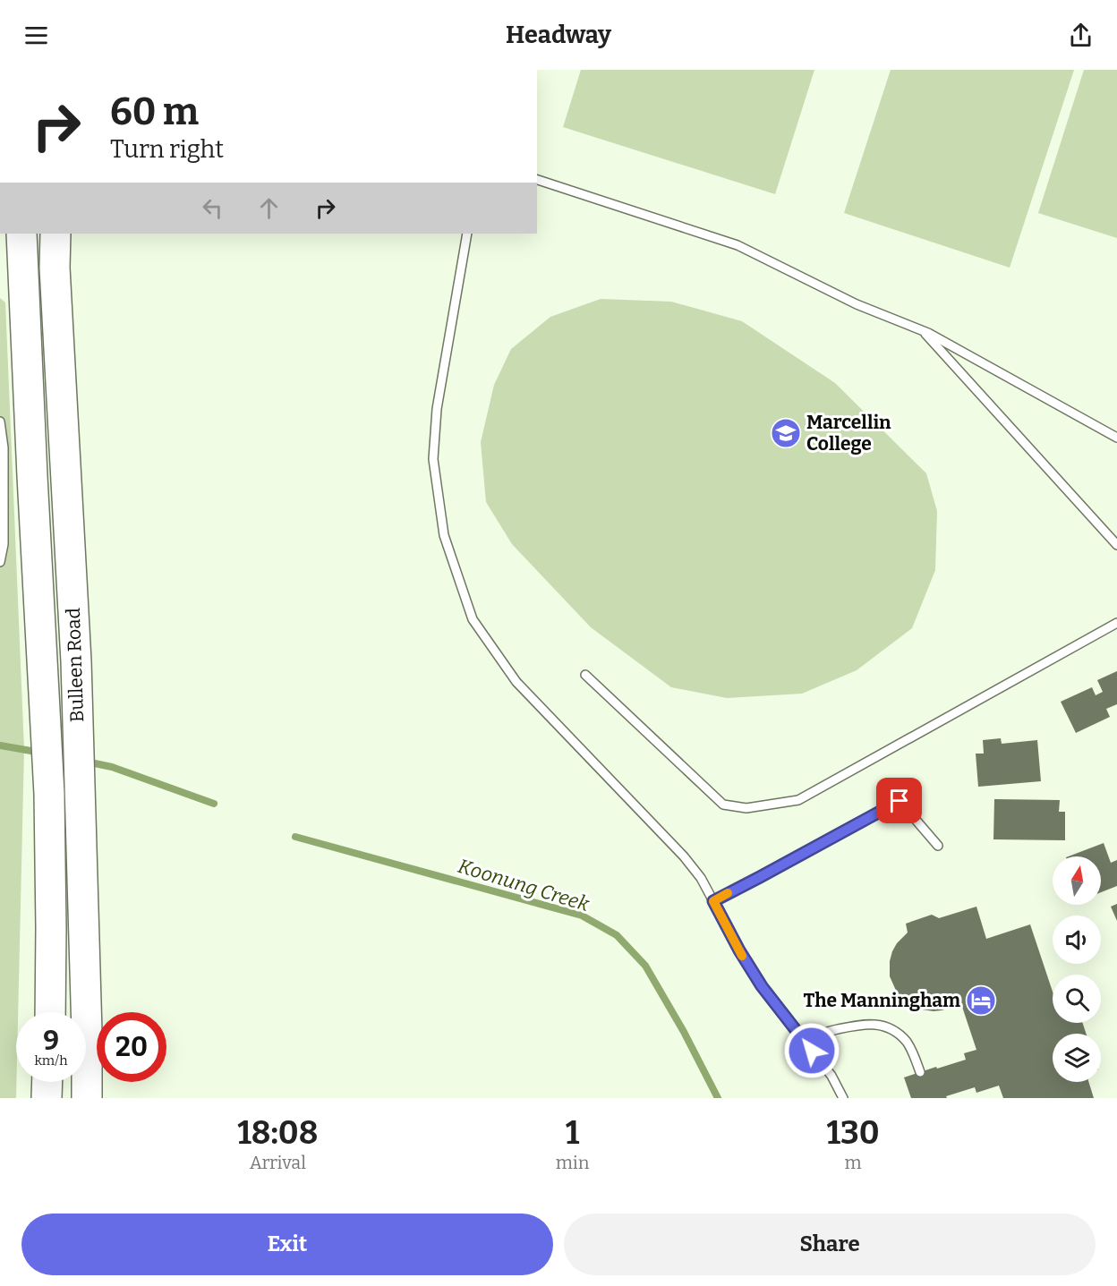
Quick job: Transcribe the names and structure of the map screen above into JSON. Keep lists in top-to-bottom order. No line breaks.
{"streets":{"highway":["Bulleen Road"]},"water":["Koonung Creek"],"places":{"school or university":["Marcellin College"],"hotel":["The Manningham"]},"north":"top","page":{"header":"Headway","turn":["60 m","Turn right"],"speed":"9 km/h","limit":"20","eta":["18:08","Arrival","1","min","130","m"],"buttons":["Exit","Share"]}}
